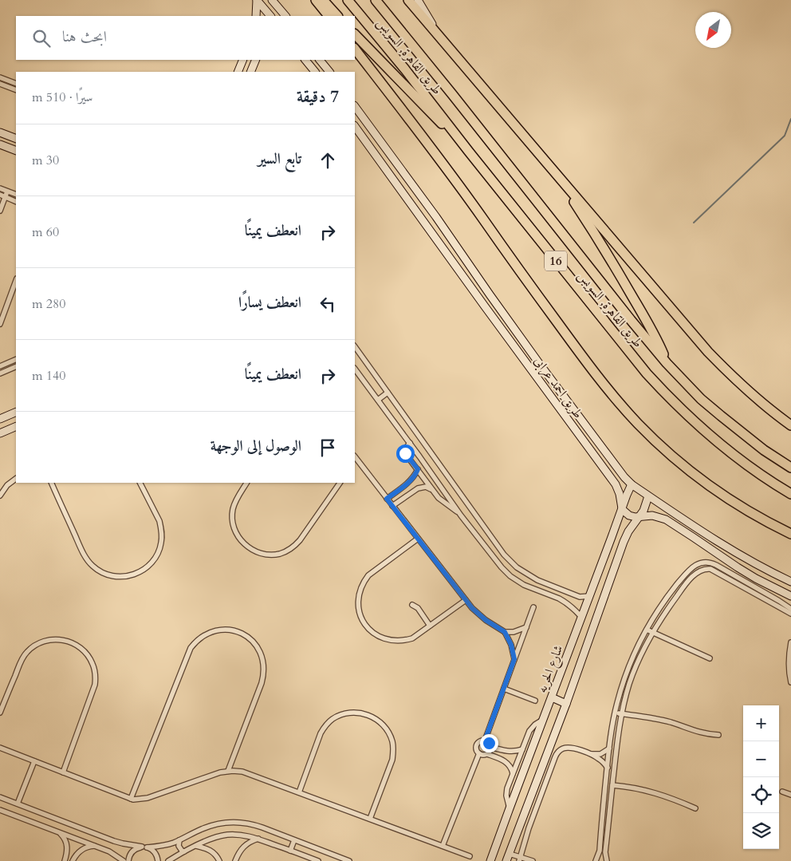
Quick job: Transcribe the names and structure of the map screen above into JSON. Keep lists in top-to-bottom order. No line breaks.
{"streets":{"highway":["طريق القاهرة, السويس","16"],"street":["طريق احمد عرابى","شارع الحريه"]},"crossings":[["طريق احمد عرابى","شارع الحريه"]],"north":"bottom left","page":{"search":"ابحث هنا","heading":["7 دقيقة","سيرًا · 510 m"],"list":[["تابع السير","30 m"],["انعطف يمينًا","60 m"],["انعطف يسارًا","280 m"],["انعطف يمينًا","140 m"],"الوصول إلى الوجهة"],"map_buttons":["+","−"]}}
